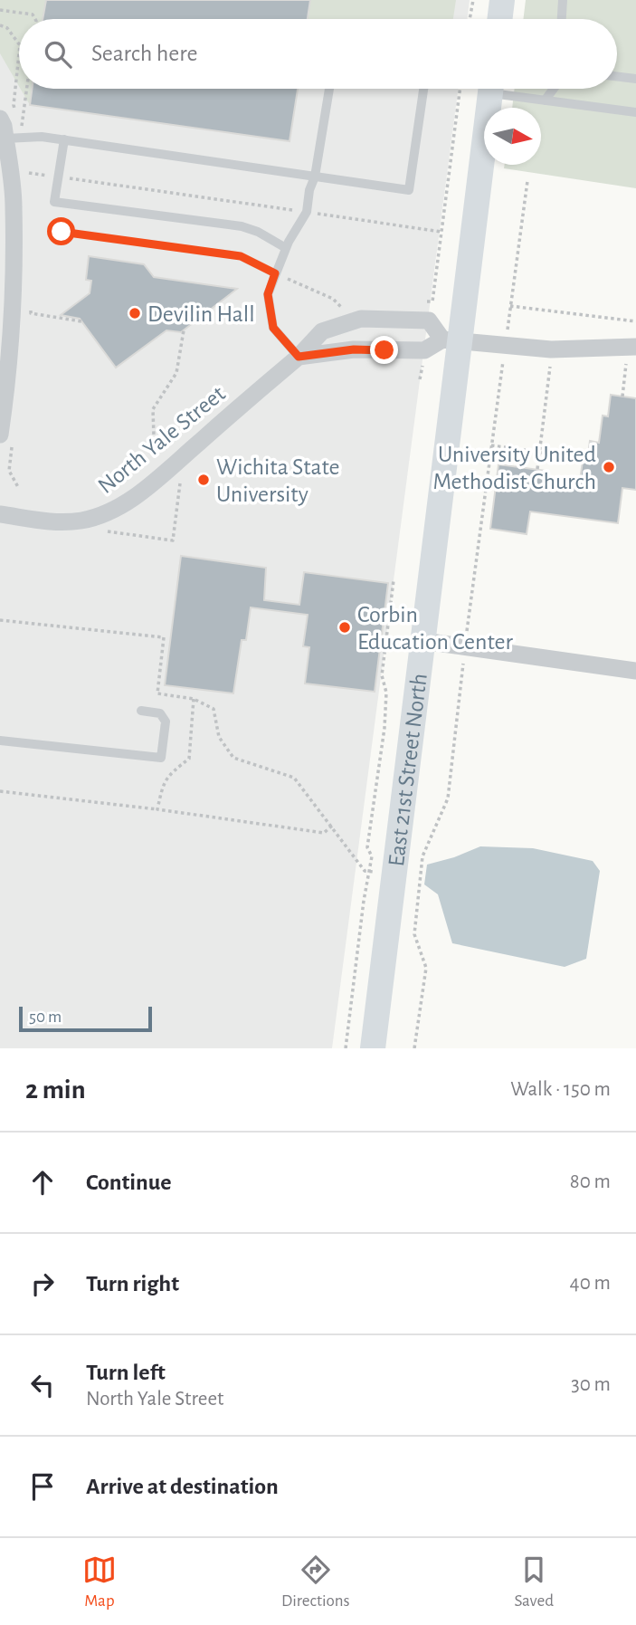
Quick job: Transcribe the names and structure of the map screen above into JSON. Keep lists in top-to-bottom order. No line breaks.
{"streets":{"main road":["East 21st Street North"],"street":["North Yale Street"]},"crossings":[["North Yale Street","East 21st Street North"]],"places":["Devilin Hall","University United Methodist Church","Wichita State University","Corbin Education Center"],"scale_bar":"50 m","north":"right","page":{"search":"Search here","scale":"50 m","heading":["2 min","Walk · 150 m"],"list":[["Continue","80 m"],["Turn right","40 m"],["Turn left","North Yale Street","30 m"],"Arrive at destination"],"nav":["Map","Directions","Saved"]}}
